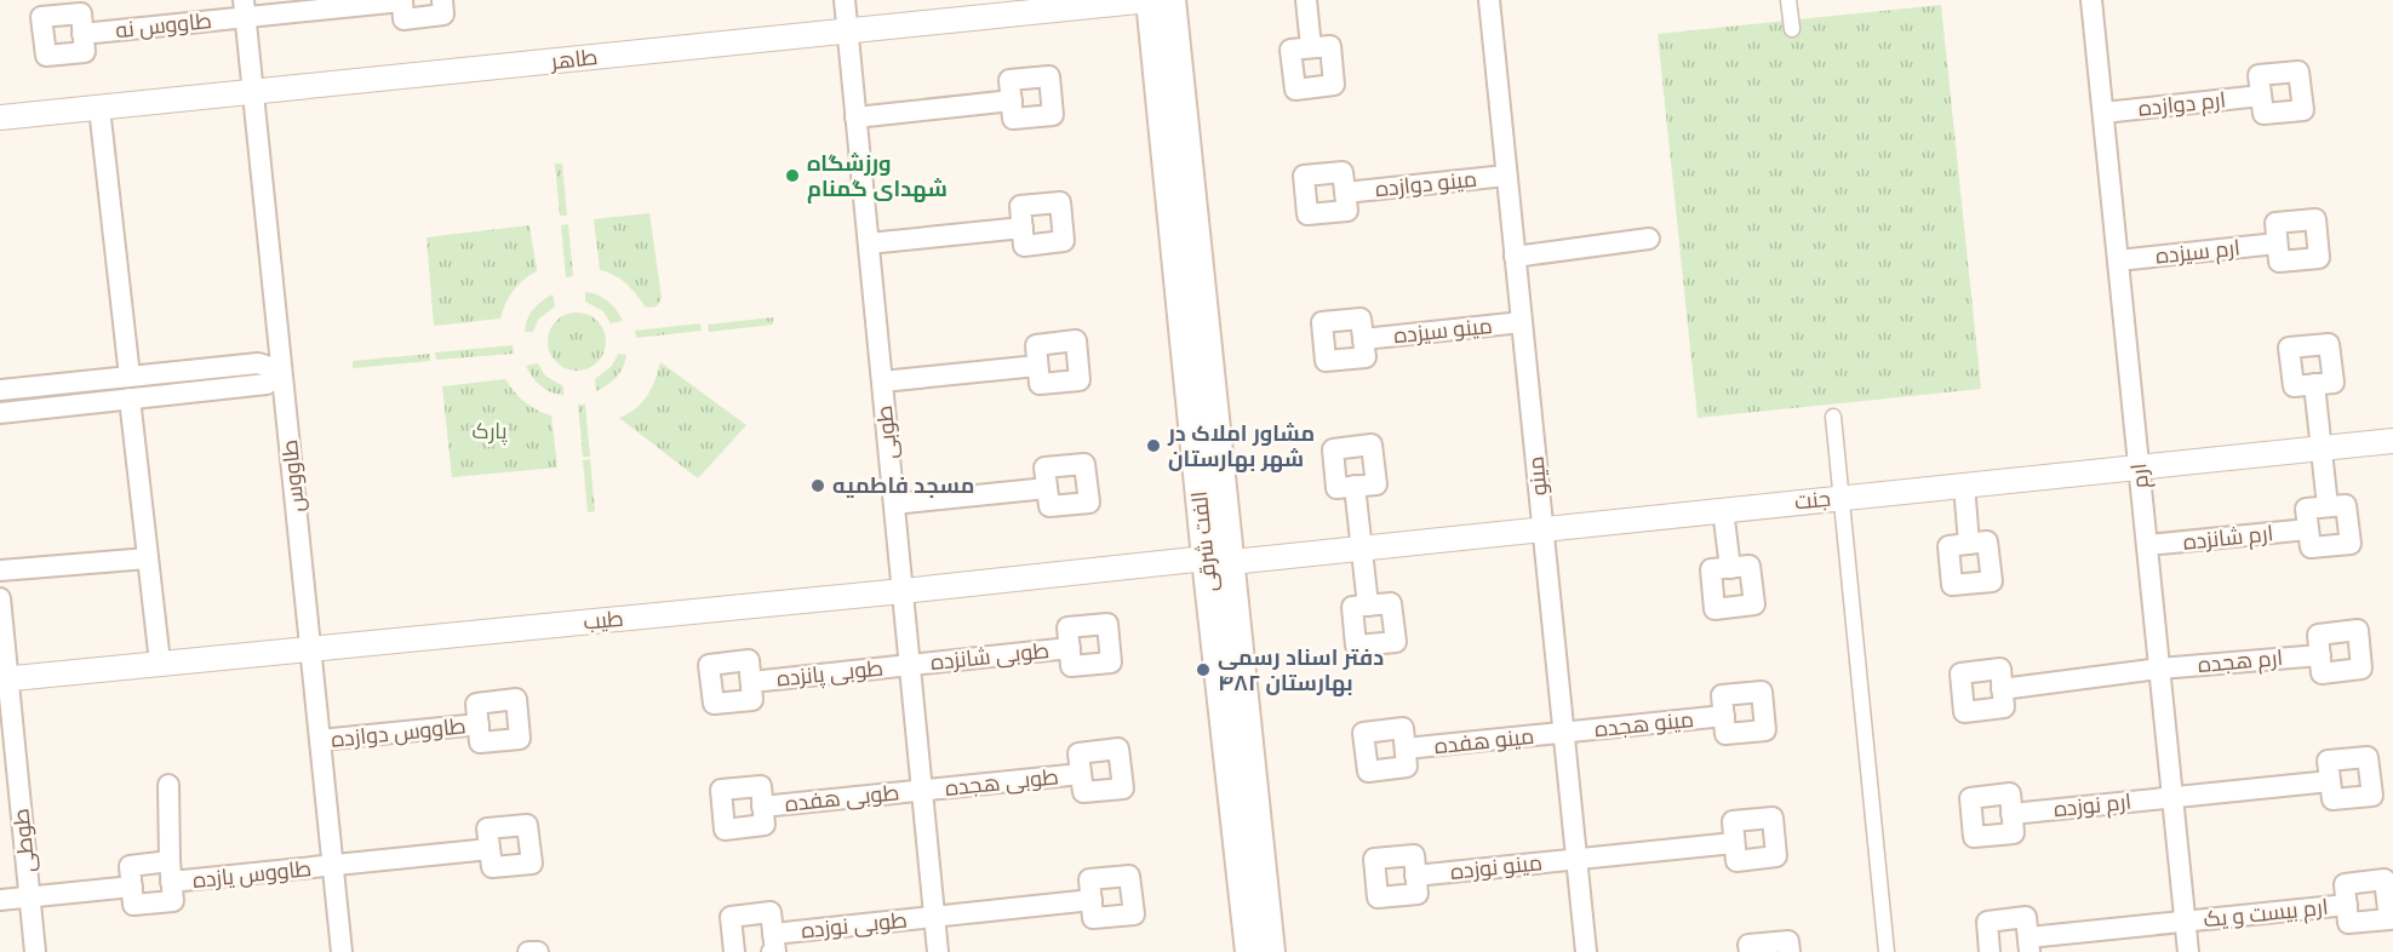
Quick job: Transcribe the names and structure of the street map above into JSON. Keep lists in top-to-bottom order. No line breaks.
{"streets":{"main road":["الفت شرقی"],"street":["طاووس نه","طاهر","ارم دوازده","مینو دوازده","ارم سیزده","مینو سیزده","طوبی","طاووس","مینو","ارم","جنت","ارم شانزده","طیب","طوبی شانزده","ارم هجده","طوبی پانزده","مینو هجده","طاووس دوازده","مینو هفده","طوبی هجده","طوبی هفده","ارم نوزده","طوطی","مینو نوزده","طاووس یازده","ارم بیست و یک","طوبی نوزده"]},"crossings":[["طاووس نه","طاووس"],["طاهر","طوبی"],["طاهر","طاووس"],["طاهر","الفت شرقی"],["ارم دوازده","ارم"],["مینو دوازده","مینو"],["ارم سیزده","ارم"],["مینو سیزده","مینو"],["طوبی","طیب"],["طوبی","طوبی شانزده"],["طوبی","طوبی پانزده"],["طوبی","طوبی هجده"],["طوبی","طوبی هفده"],["طوبی","طوبی نوزده"],["طاووس","طیب"],["طاووس","طاووس دوازده"],["طاووس","طاووس یازده"],["مینو","جنت"],["مینو","مینو هجده"],["مینو","مینو هفده"],["مینو","مینو نوزده"],["ارم","جنت"],["ارم","ارم شانزده"],["ارم","ارم هجده"],["ارم","ارم نوزده"],["ارم","ارم بیست و یک"],["جنت","الفت شرقی"],["جنت","طیب"],["الفت شرقی","طیب"],["طیب","طوطی"],["طوبی شانزده","طوبی پانزده"],["مینو هجده","مینو هفده"],["طوبی هجده","طوبی هفده"]],"parks":["پارک"],"places":["ورزشگاه شهدای گمنام","مشاور املاک در شهر بهارستان","مسجد فاطمیه","دفتر اسناد رسمی ۴۸۲ بهارستان"]}
